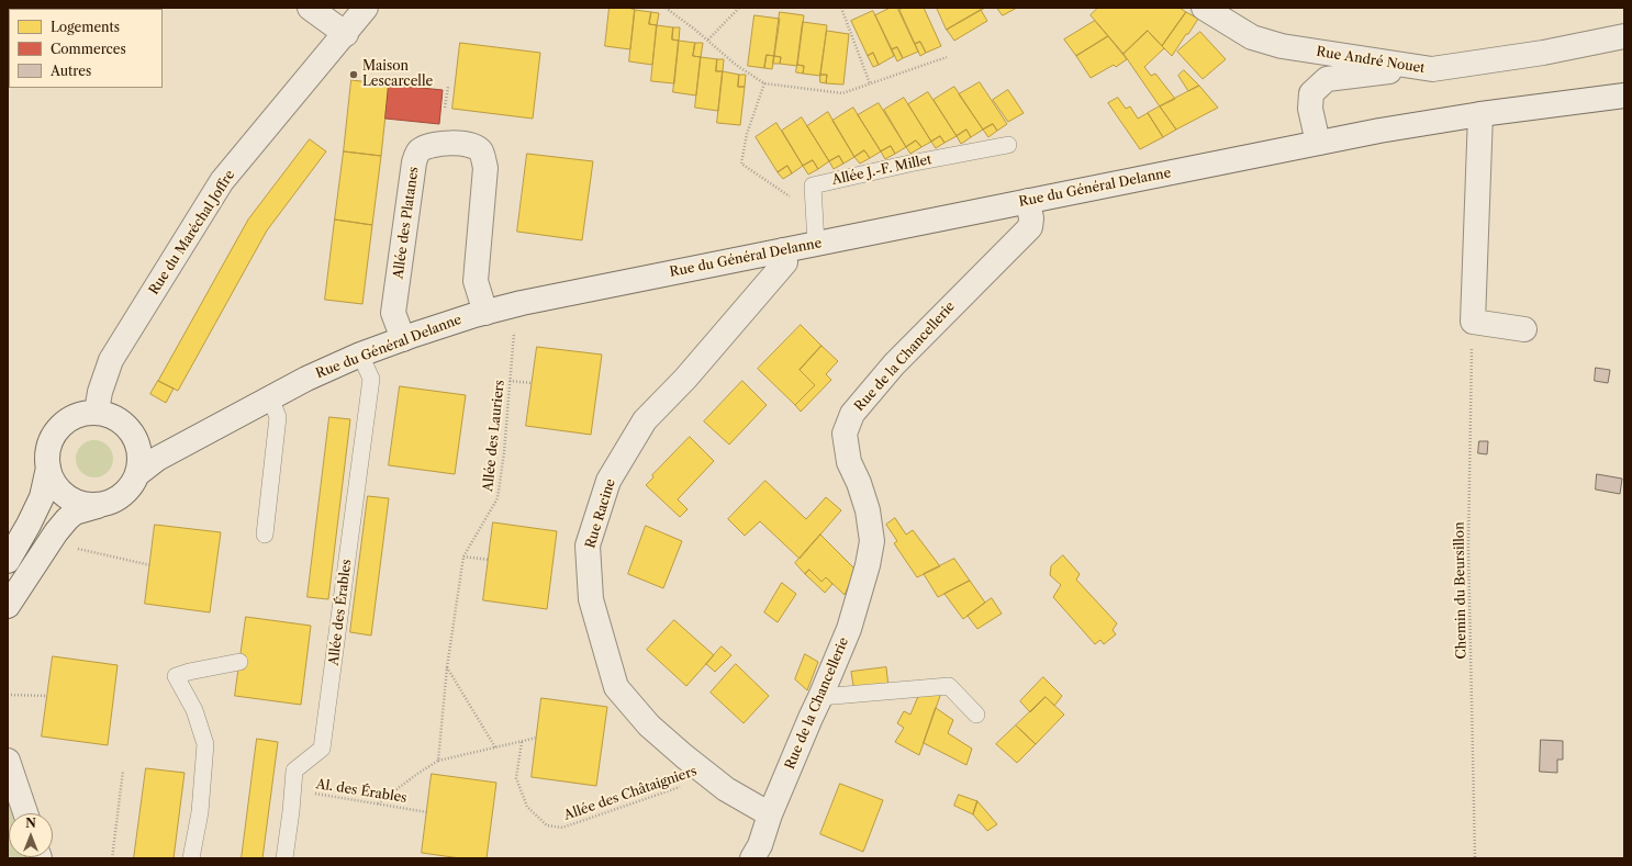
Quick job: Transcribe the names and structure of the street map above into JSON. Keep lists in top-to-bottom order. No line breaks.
{"streets":{"street":["Rue André Nouet","Rue du Général Delanne","Allée des Platanes","Rue du Maréchal Joffre","Rue de la Chancellerie","Rue Racine"],"lane":["Allée J.-F. Millet","Allée des Érables"],"path":["Allée des Lauriers","Chemin du Beursillon","Al. des Érables","Allée des Châtaigniers"]},"crossings":[["Allée J.-F. Millet","Rue du Général Delanne"],["Rue du Général Delanne","Allée des Platanes"],["Rue du Général Delanne","Rue du Maréchal Joffre"],["Rue du Général Delanne","Rue de la Chancellerie"],["Rue du Général Delanne","Allée des Lauriers"],["Rue du Général Delanne","Rue Racine"],["Rue du Général Delanne","Allée des Érables"],["Rue de la Chancellerie","Rue Racine"],["Rue Racine","Allée des Châtaigniers"],["Allée des Érables","Al. des Érables"]],"places":["Maison Lescarcelle"],"legend":["Logements","Commerces","Autres"],"north":"top"}
